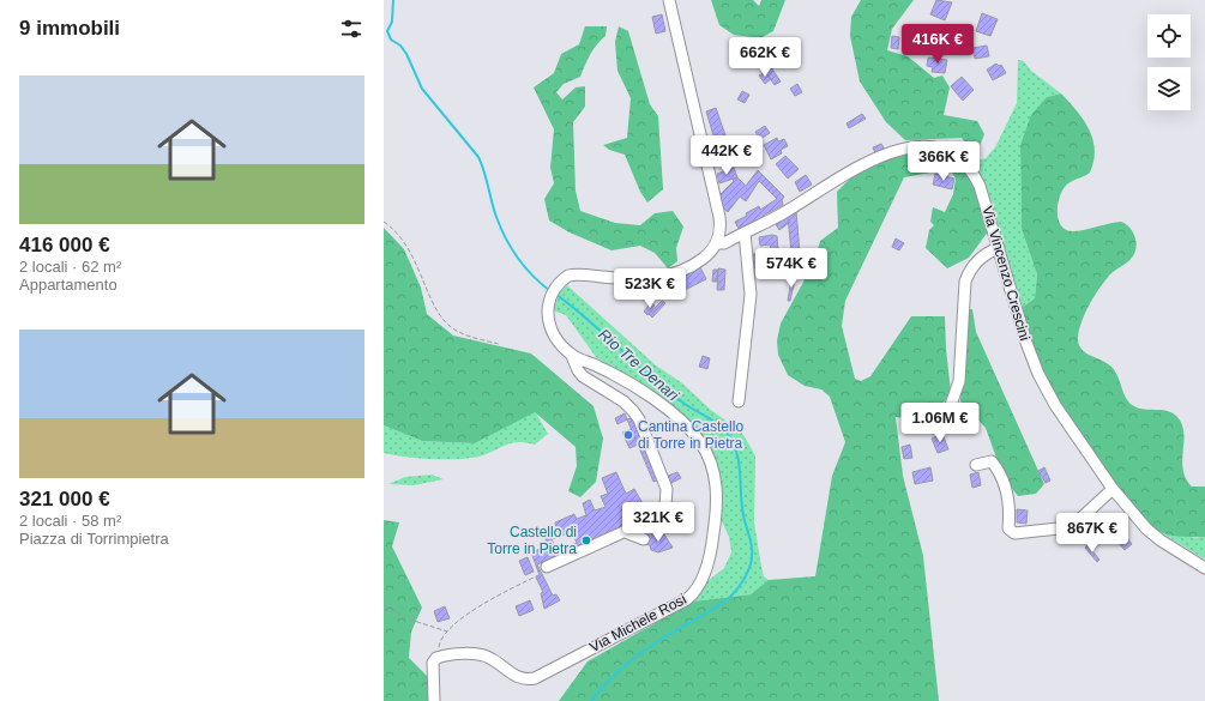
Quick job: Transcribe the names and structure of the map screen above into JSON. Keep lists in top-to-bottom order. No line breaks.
{"streets":{"street":["Via Vincenzo Crescini","Via Michele Rosi"]},"crossings":[["Via Vincenzo Crescini","Via Michele Rosi"]],"water":["Rio Tre Denari"],"places":["Cantina Castello di Torre in Pietra","Castello di Torre in Pietra"],"page":{"heading":"9 immobili","price":["416K €","662K €","442K €","366K €","574K €","523K €","1.06M €","321K €","867K €"],"list":[{"name":"416 000 €","note":"2 locali · 62 m² · Appartamento"},{"name":"321 000 €","note":"2 locali · 58 m² · Piazza di Torrimpietra"}]}}
